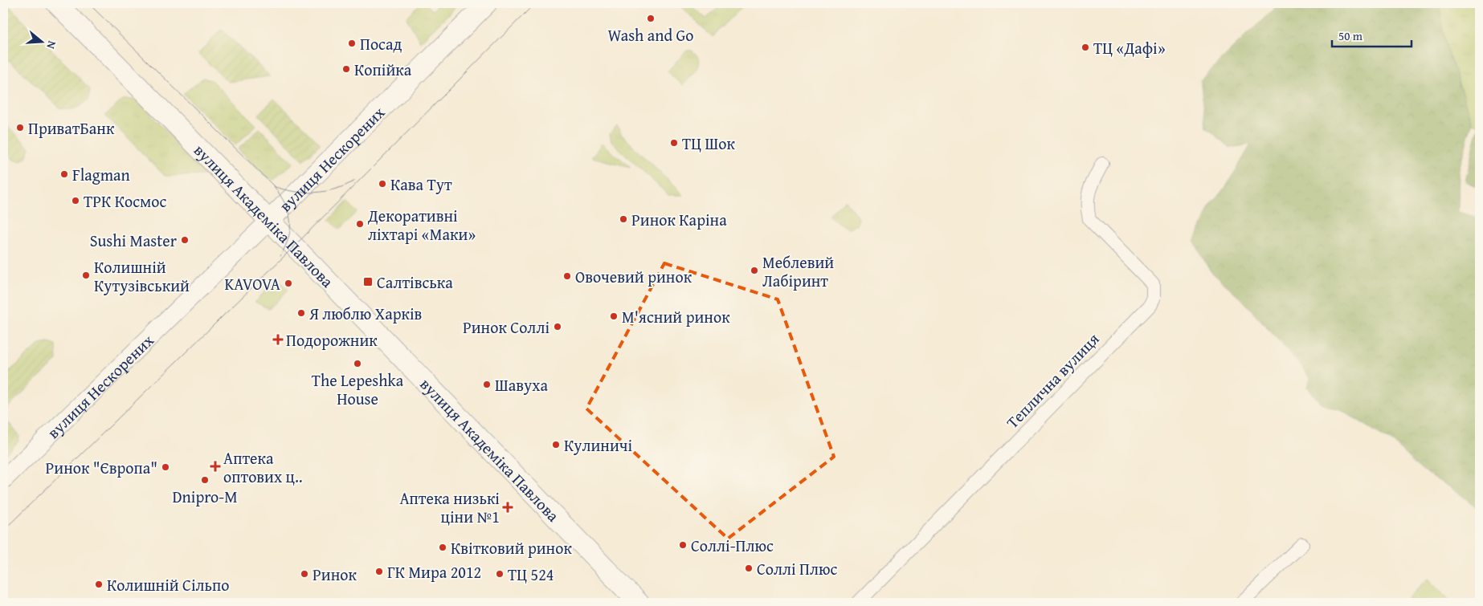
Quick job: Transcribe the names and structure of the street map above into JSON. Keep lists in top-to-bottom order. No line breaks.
{"streets":{"main road":["вулиця Нескорених","вулиця Академіка Павлова"],"street":["Теплична вулиця"]},"crossings":[["вулиця Нескорених","вулиця Академіка Павлова"]],"places":{"other":["Wash and Go","Посад","ТЦ «Дафі»","Копійка","ПриватБанк","ТЦ Шок","Flagman","Кава Тут","ТРК Космос","Ринок Каріна","Декоративні ліхтарі «Маки»","Sushi Master","Меблевий Лабіринт","Колишній Кутузівський","Овочевий ринок","KAVOVA","Я люблю Харків","М'ясний ринок","Ринок Соллі","The Lepeshka House","Шавуха","Кулиничі","Ринок \"Європа\"","Dnipro-M","Соллі-Плюс","Квітковий ринок","Соллі Плюс","ГК Мира 2012","Ринок","ТЦ 524","Колишній Сільпо"],"transit":["Салтівська"],"health":["Подорожник","Аптека оптових ц‥","Аптека низькі ціни №1"]},"scale_bar":"50 m","north":"right"}
